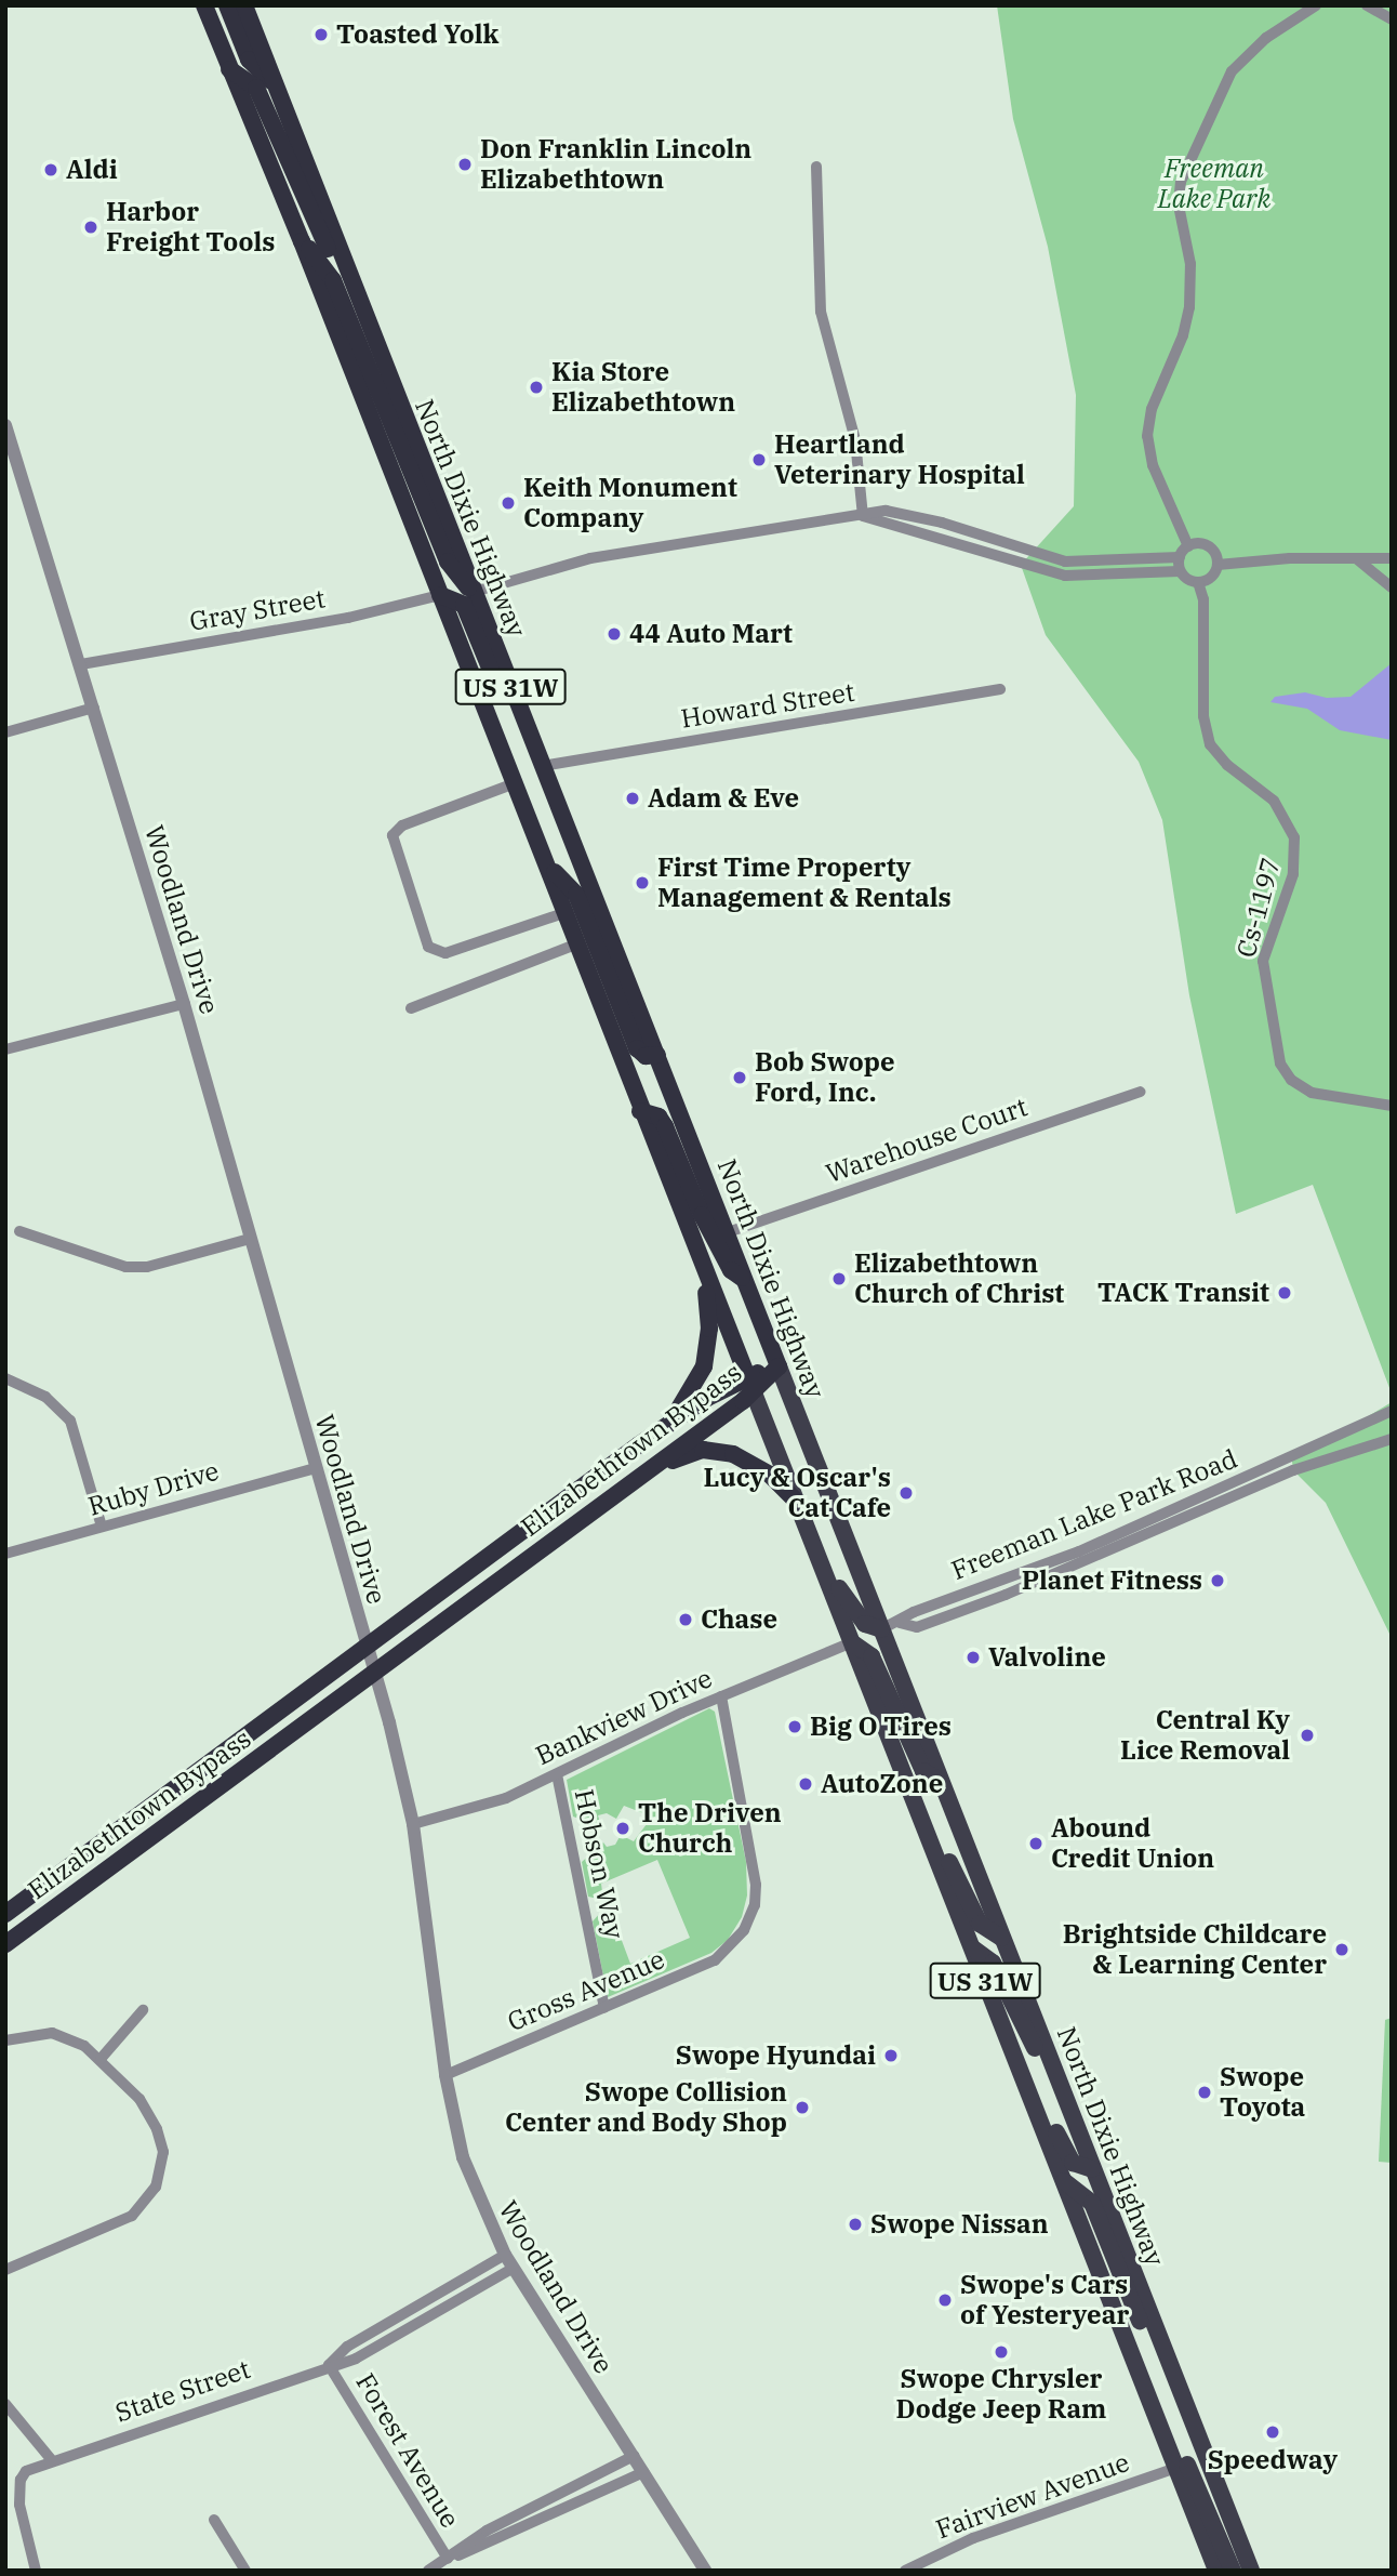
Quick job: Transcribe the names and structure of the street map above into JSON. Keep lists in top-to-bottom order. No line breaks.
{"streets":{"highway":["North Dixie Highway","US 31W","Elizabethtown Bypass"],"street":["Gray Street","Howard Street","Cs-1197","Woodland Drive","Warehouse Court","Ruby Drive","Freeman Lake Park Road","Bankview Drive","Hobson Way","Gross Avenue","State Street","Forest Avenue","Fairview Avenue"]},"crossings":[["North Dixie Highway","Gray Street"],["North Dixie Highway","US 31W"],["North Dixie Highway","Howard Street"],["North Dixie Highway","Warehouse Court"],["North Dixie Highway","Elizabethtown Bypass"],["North Dixie Highway","Freeman Lake Park Road"],["North Dixie Highway","Bankview Drive"],["North Dixie Highway","Fairview Avenue"],["Gray Street","Woodland Drive"],["US 31W","Elizabethtown Bypass"],["Woodland Drive","Ruby Drive"],["Woodland Drive","Bankview Drive"],["Woodland Drive","Gross Avenue"],["Woodland Drive","State Street"],["Bankview Drive","Hobson Way"],["Bankview Drive","Gross Avenue"],["Hobson Way","Gross Avenue"],["State Street","Forest Avenue"]],"parks":["Freeman Lake Park"],"places":["Toasted Yolk","Don Franklin Lincoln Elizabethtown","Aldi","Harbor Freight Tools","Kia Store Elizabethtown","Heartland Veterinary Hospital","Keith Monument Company","44 Auto Mart","Adam & Eve","First Time Property Management & Rentals","Bob Swope Ford, Inc.","Elizabethtown Church of Christ","TACK Transit","Lucy & Oscar's Cat Cafe","Planet Fitness","Chase","Valvoline","Big O Tires","Central Ky Lice Removal","AutoZone","The Driven Church","Abound Credit Union","Brightside Childcare & Learning Center","Swope Hyundai","Swope Toyota","Swope Collision Center and Body Shop","Swope Nissan","Swope's Cars of Yesteryear","Swope Chrysler Dodge Jeep Ram","Speedway"]}
